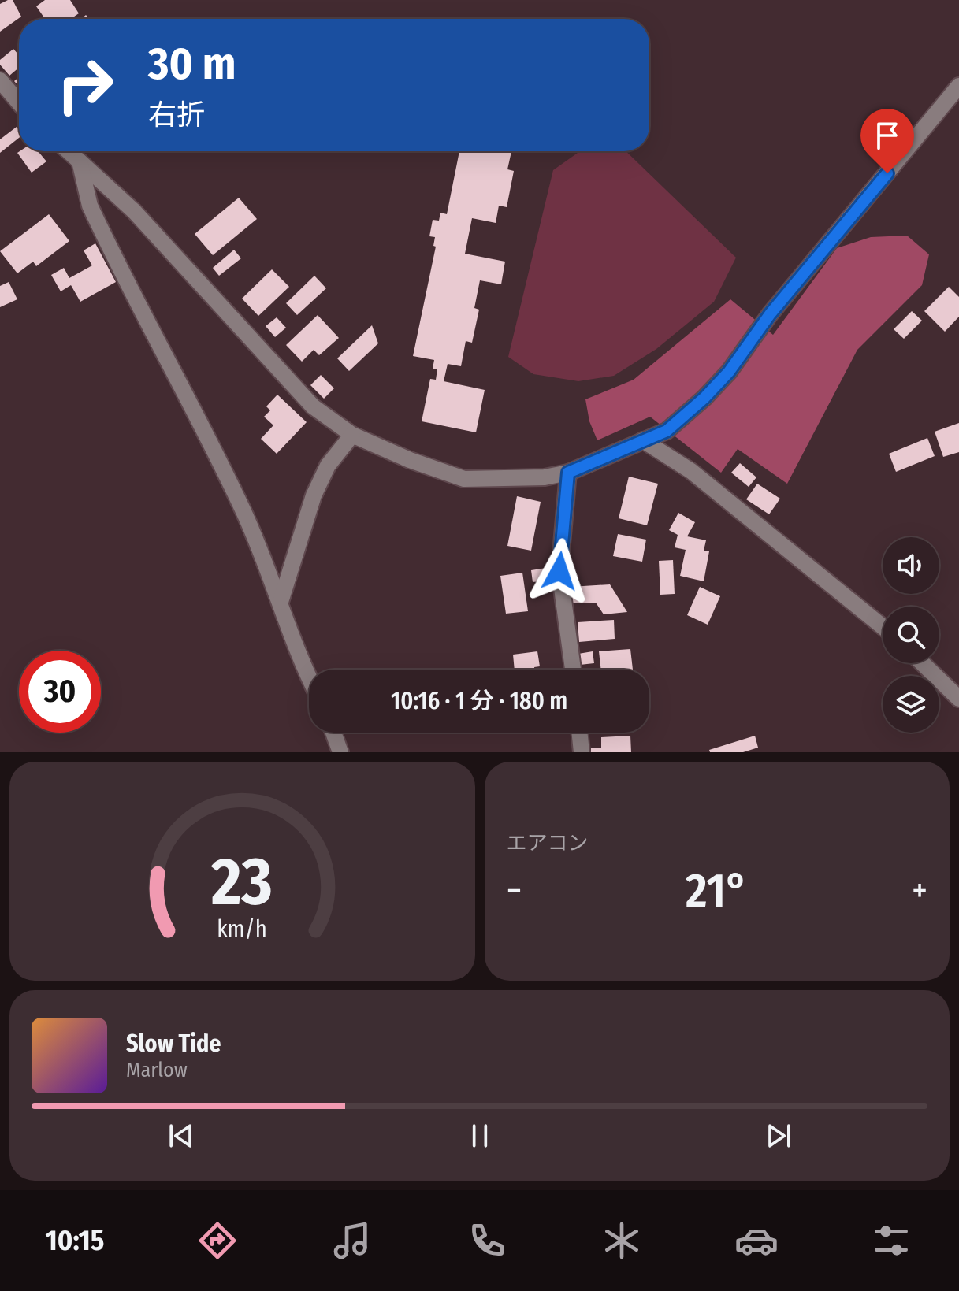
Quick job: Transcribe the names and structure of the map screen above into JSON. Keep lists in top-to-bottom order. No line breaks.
{"page":{"turn":["30 m","右折"],"limit":"30","trip":"10:16 · 1 分 · 180 m","tile":"エアコン","heat":["−","21°","+"],"song":["Slow Tide","Marlow"],"tabs":"10:15","gauge":["23","km/h"]}}
